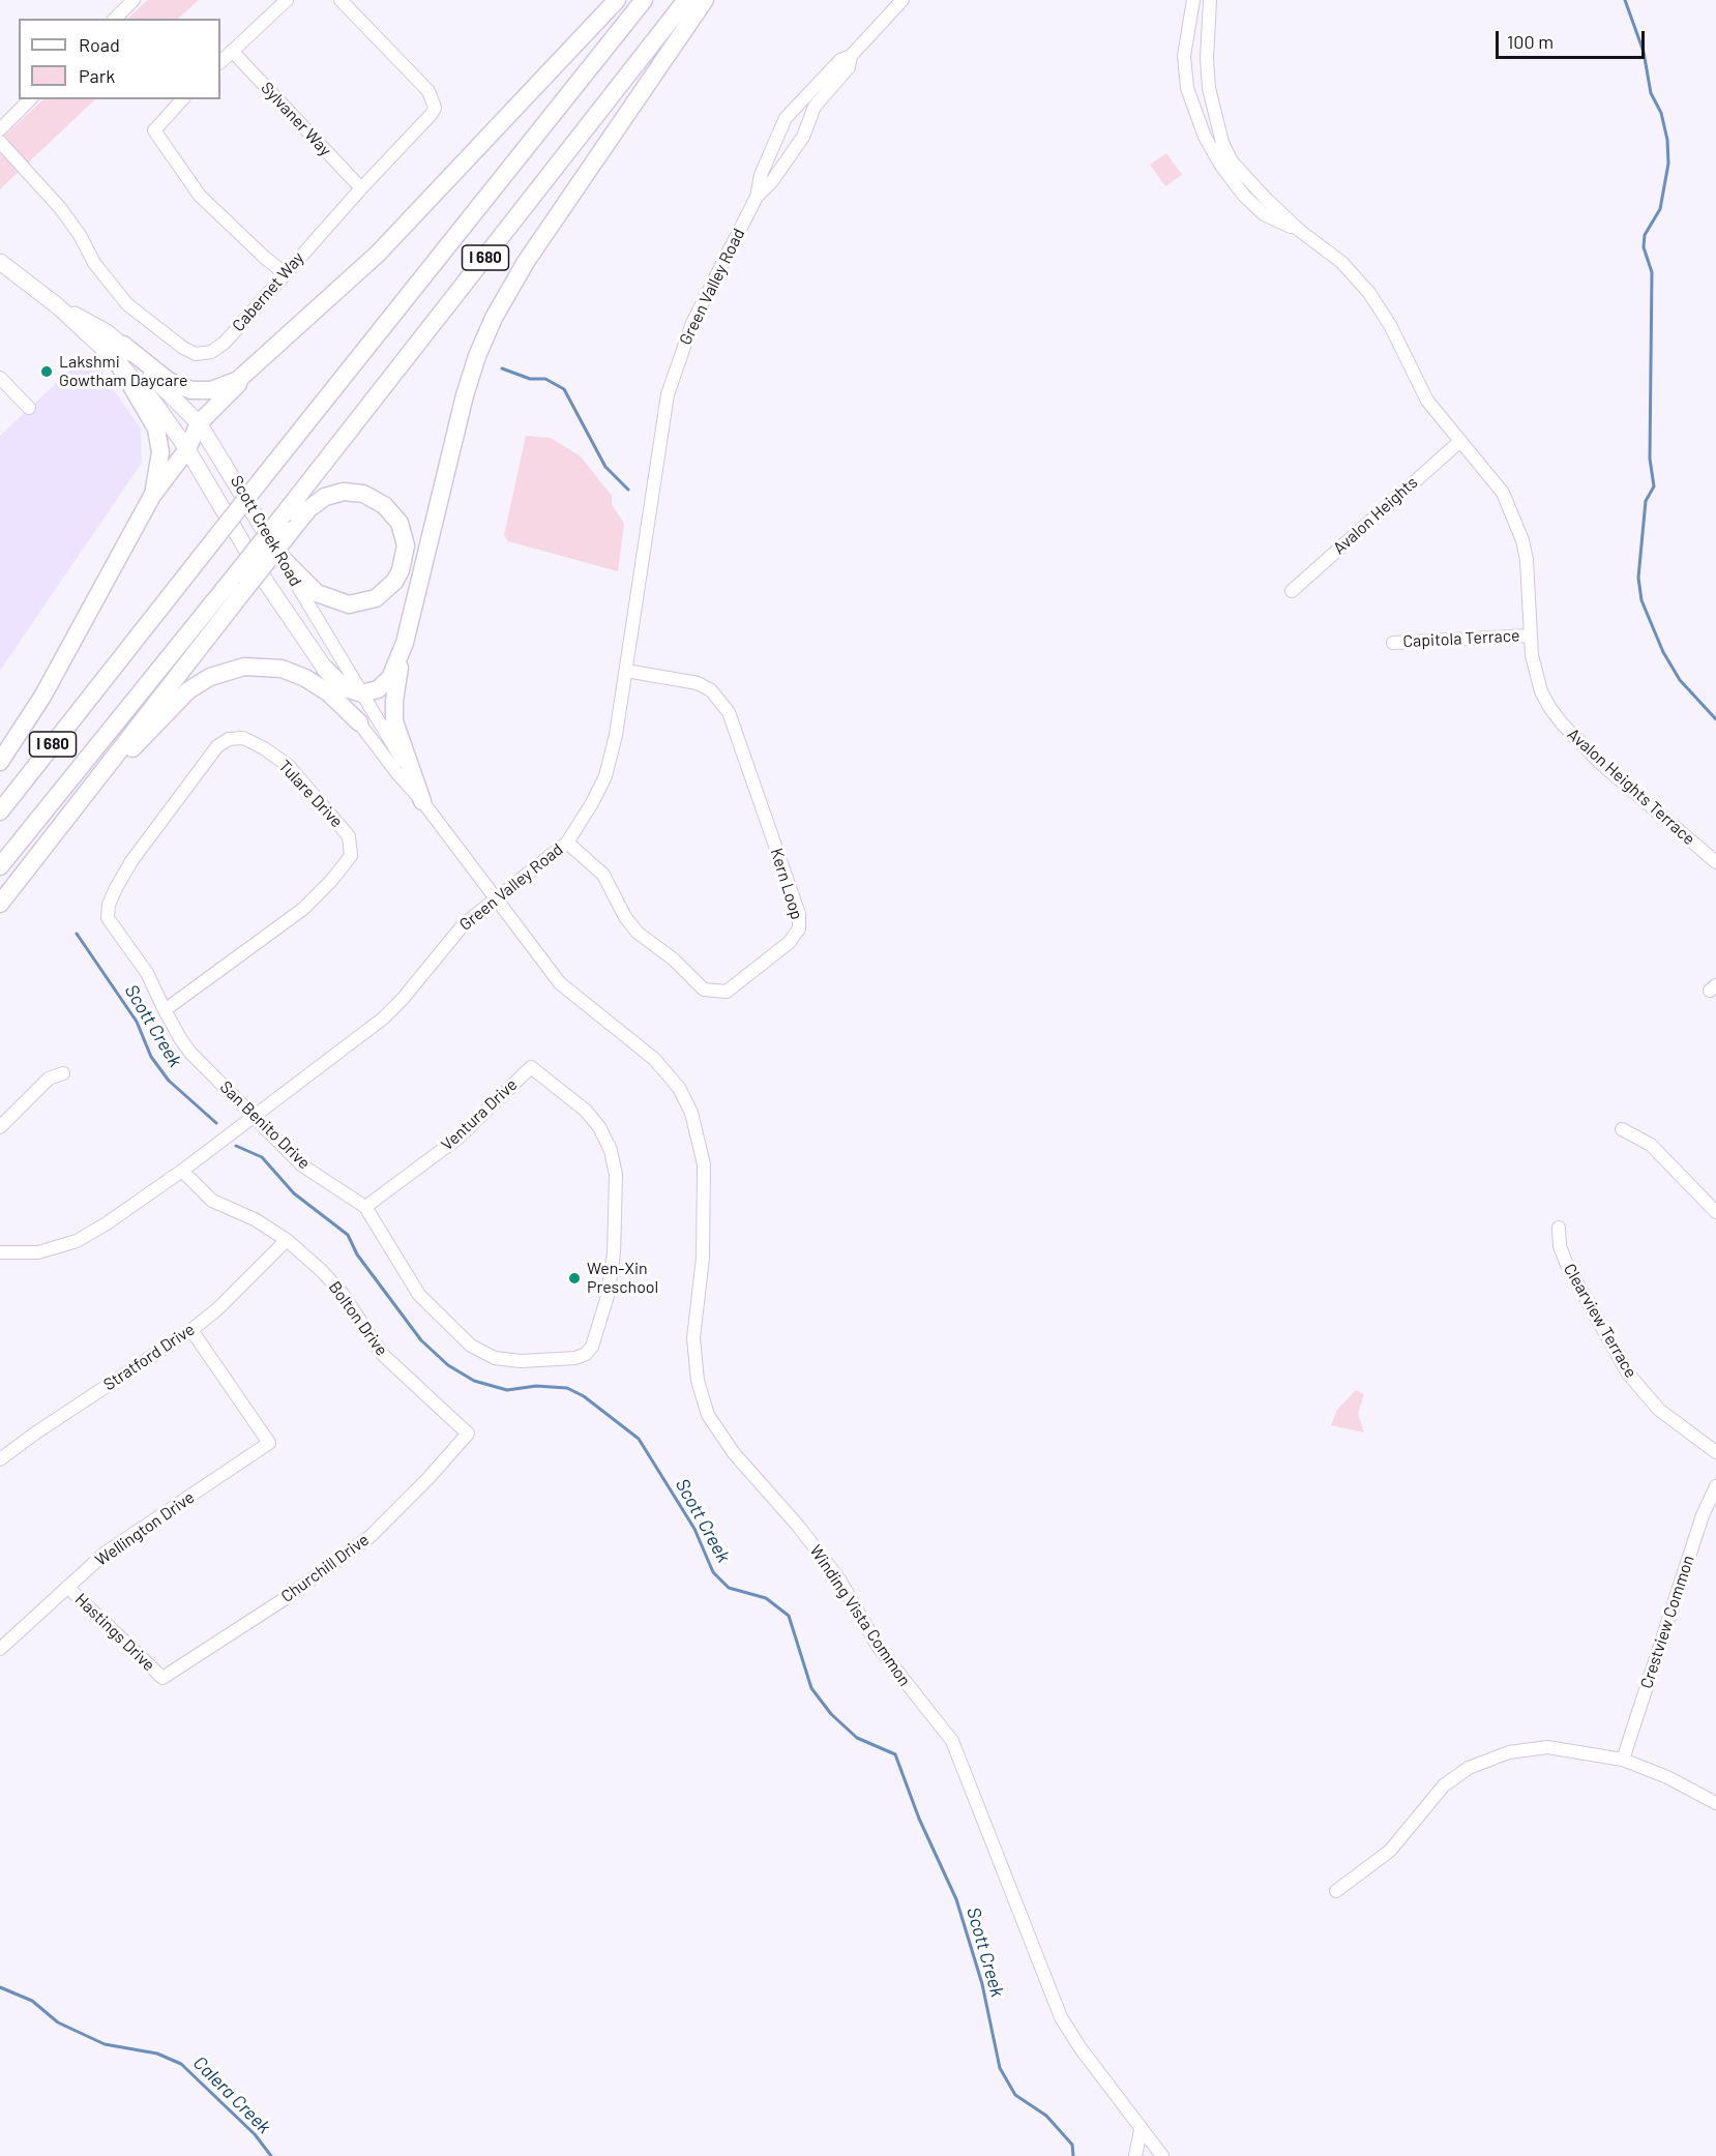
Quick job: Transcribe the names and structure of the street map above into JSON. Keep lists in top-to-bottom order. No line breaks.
{"streets":{"highway":["I 680"],"main road":["Scott Creek Road"],"street":["Sylvaner Way","Green Valley Road","Cabernet Way","Avalon Heights","Capitola Terrace","Avalon Heights Terrace","Tulare Drive","Kern Loop","Ventura Drive","San Benito Drive","Bolton Drive","Clearview Terrace","Stratford Drive","Wellington Drive","Churchill Drive","Winding Vista Common","Crestview Common","Hastings Drive"]},"crossings":[["Sylvaner Way","Cabernet Way"],["Green Valley Road","Scott Creek Road"],["Green Valley Road","Kern Loop"],["Green Valley Road","San Benito Drive"],["Green Valley Road","Bolton Drive"],["Avalon Heights","Avalon Heights Terrace"],["Scott Creek Road","Winding Vista Common"],["Capitola Terrace","Avalon Heights Terrace"],["Tulare Drive","San Benito Drive"],["Ventura Drive","San Benito Drive"],["Bolton Drive","Stratford Drive"],["Bolton Drive","Churchill Drive"],["Stratford Drive","Wellington Drive"],["Wellington Drive","Hastings Drive"],["Churchill Drive","Hastings Drive"]],"water":["Scott Creek","Calera Creek"],"places":["Lakshmi Gowtham Daycare","Wen-Xin Preschool"],"legend":["Road","Park"],"scale_bar":"100 m"}
